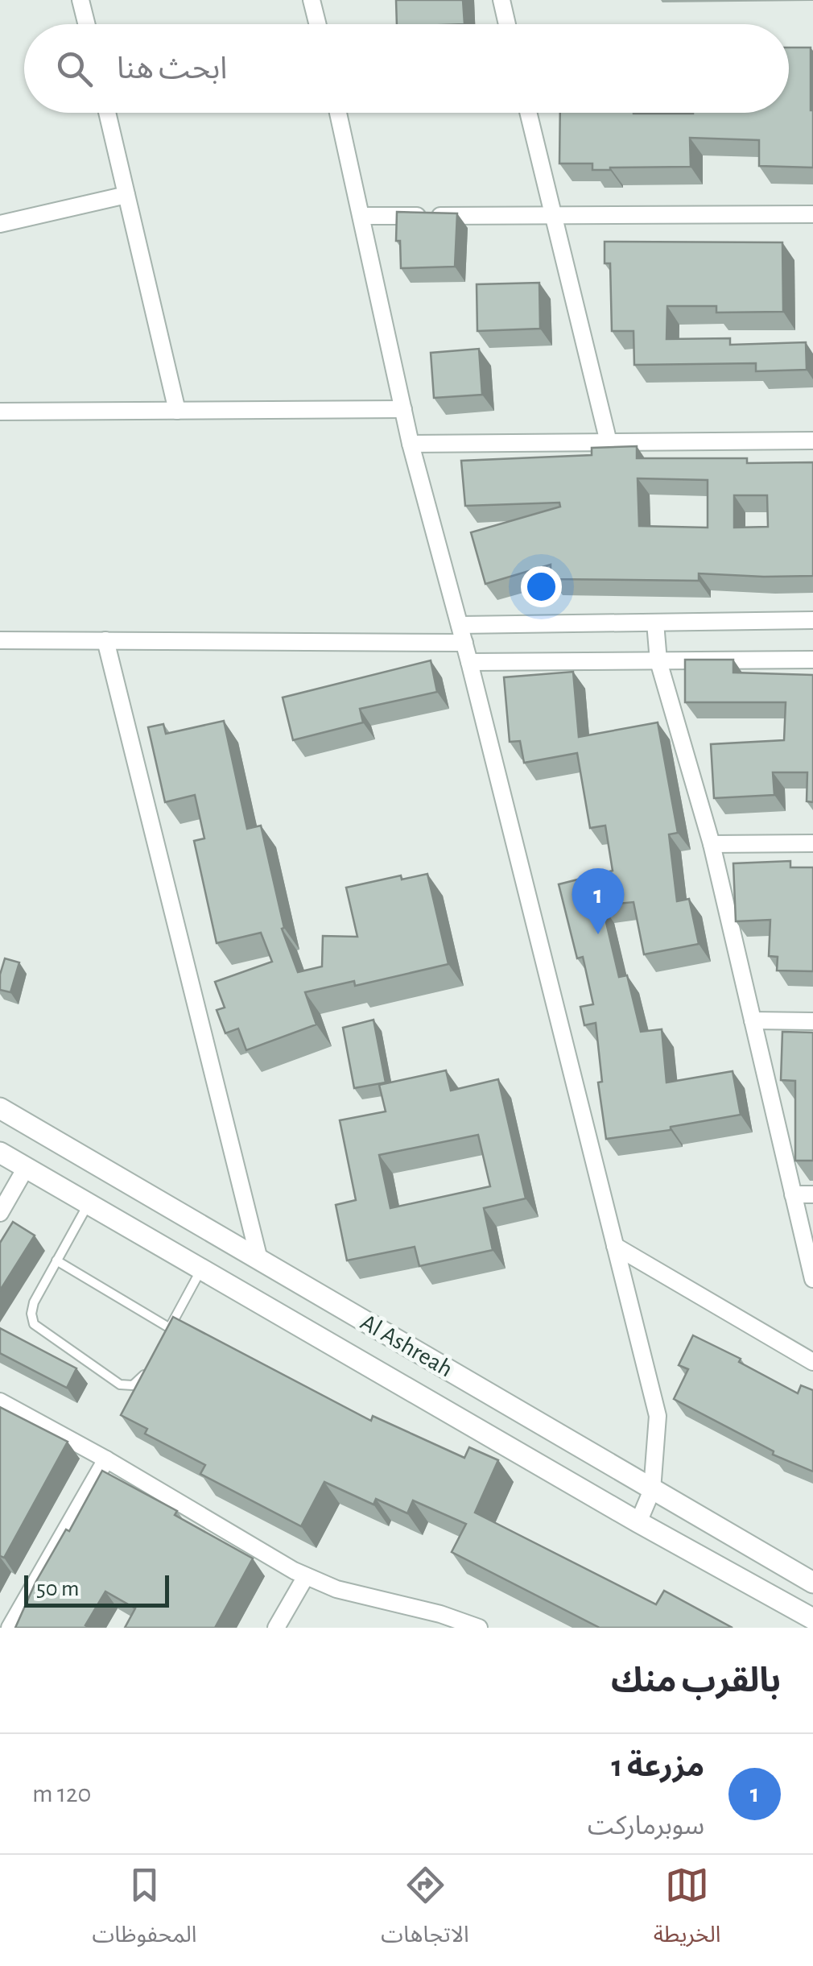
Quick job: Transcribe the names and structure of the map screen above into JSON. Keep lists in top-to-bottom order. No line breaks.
{"streets":{"street":["Al Ashreah"]},"scale_bar":"50 m","page":{"search":"ابحث هنا","pins":"1","scale":"50 m","heading":"بالقرب منك","list":[{"mark":"1","name":"مزرعة 1","note":"سوبرماركت","value":"120 m"}],"nav":["الخريطة","الاتجاهات","المحفوظات"]}}
